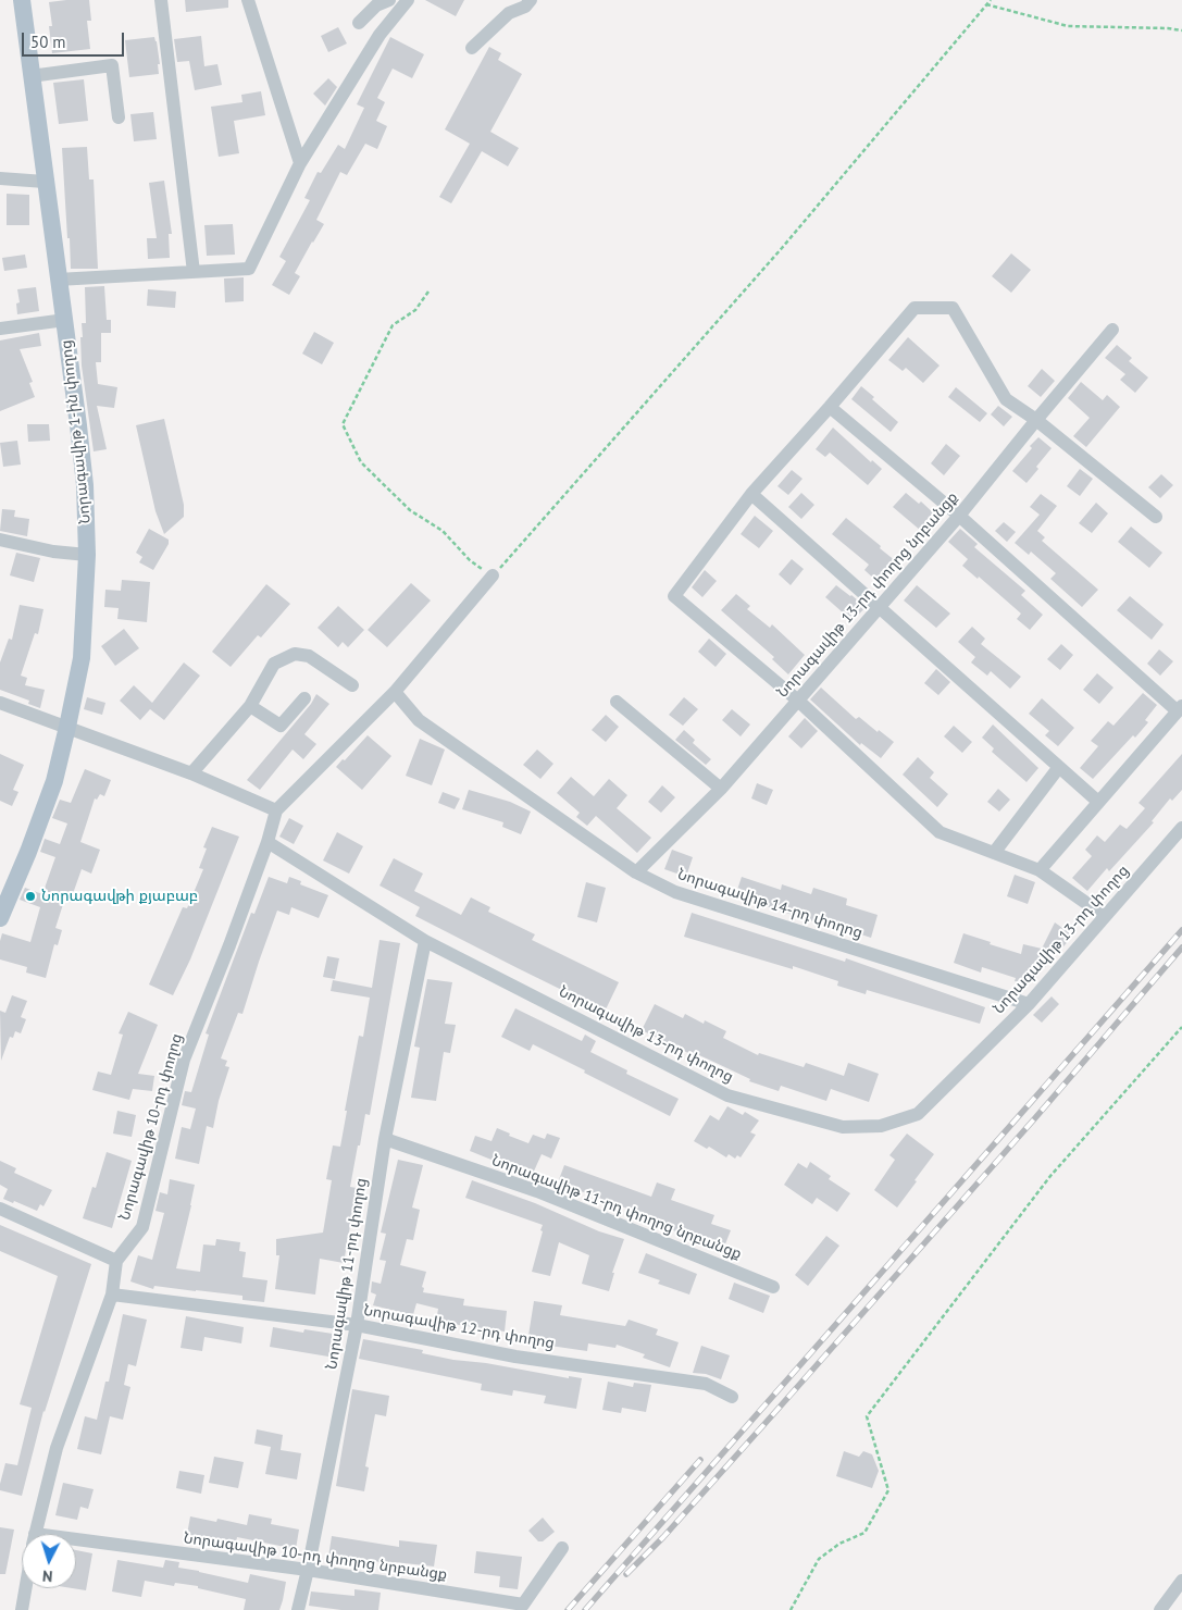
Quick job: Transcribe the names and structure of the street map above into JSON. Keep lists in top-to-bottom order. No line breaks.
{"streets":{"main road":["Նորագավիթ 1-ին փողոց"],"street":["Նորագավիթ 13-րդ փողոց նրբանցք","Նորագավիթ 14-րդ փողոց","Նորագավիթ 13-րդ փողոց","Նորագավիթ 10-րդ փողոց","Նորագավիթ 11-րդ փողոց նրբանցք","Նորագավիթ 11-րդ փողոց","Նորագավիթ 12-րդ փողոց","Նորագավիթ 10-րդ փողոց նրբանցք"]},"crossings":[["Նորագավիթ 13-րդ փողոց նրբանցք","Նորագավիթ 14-րդ փողոց"],["Նորագավիթ 14-րդ փողոց","Նորագավիթ 13-րդ փողոց"],["Նորագավիթ 14-րդ փողոց","Նորագավիթ 10-րդ փողոց"],["Նորագավիթ 13-րդ փողոց","Նորագավիթ 10-րդ փողոց"],["Նորագավիթ 13-րդ փողոց","Նորագավիթ 11-րդ փողոց"],["Նորագավիթ 11-րդ փողոց նրբանցք","Նորագավիթ 11-րդ փողոց"],["Նորագավիթ 11-րդ փողոց","Նորագավիթ 12-րդ փողոց"],["Նորագավիթ 11-րդ փողոց","Նորագավիթ 10-րդ փողոց նրբանցք"]],"places":["Նորագավթի քյաբաբ"],"scale_bar":"50 m","north":"bottom"}
